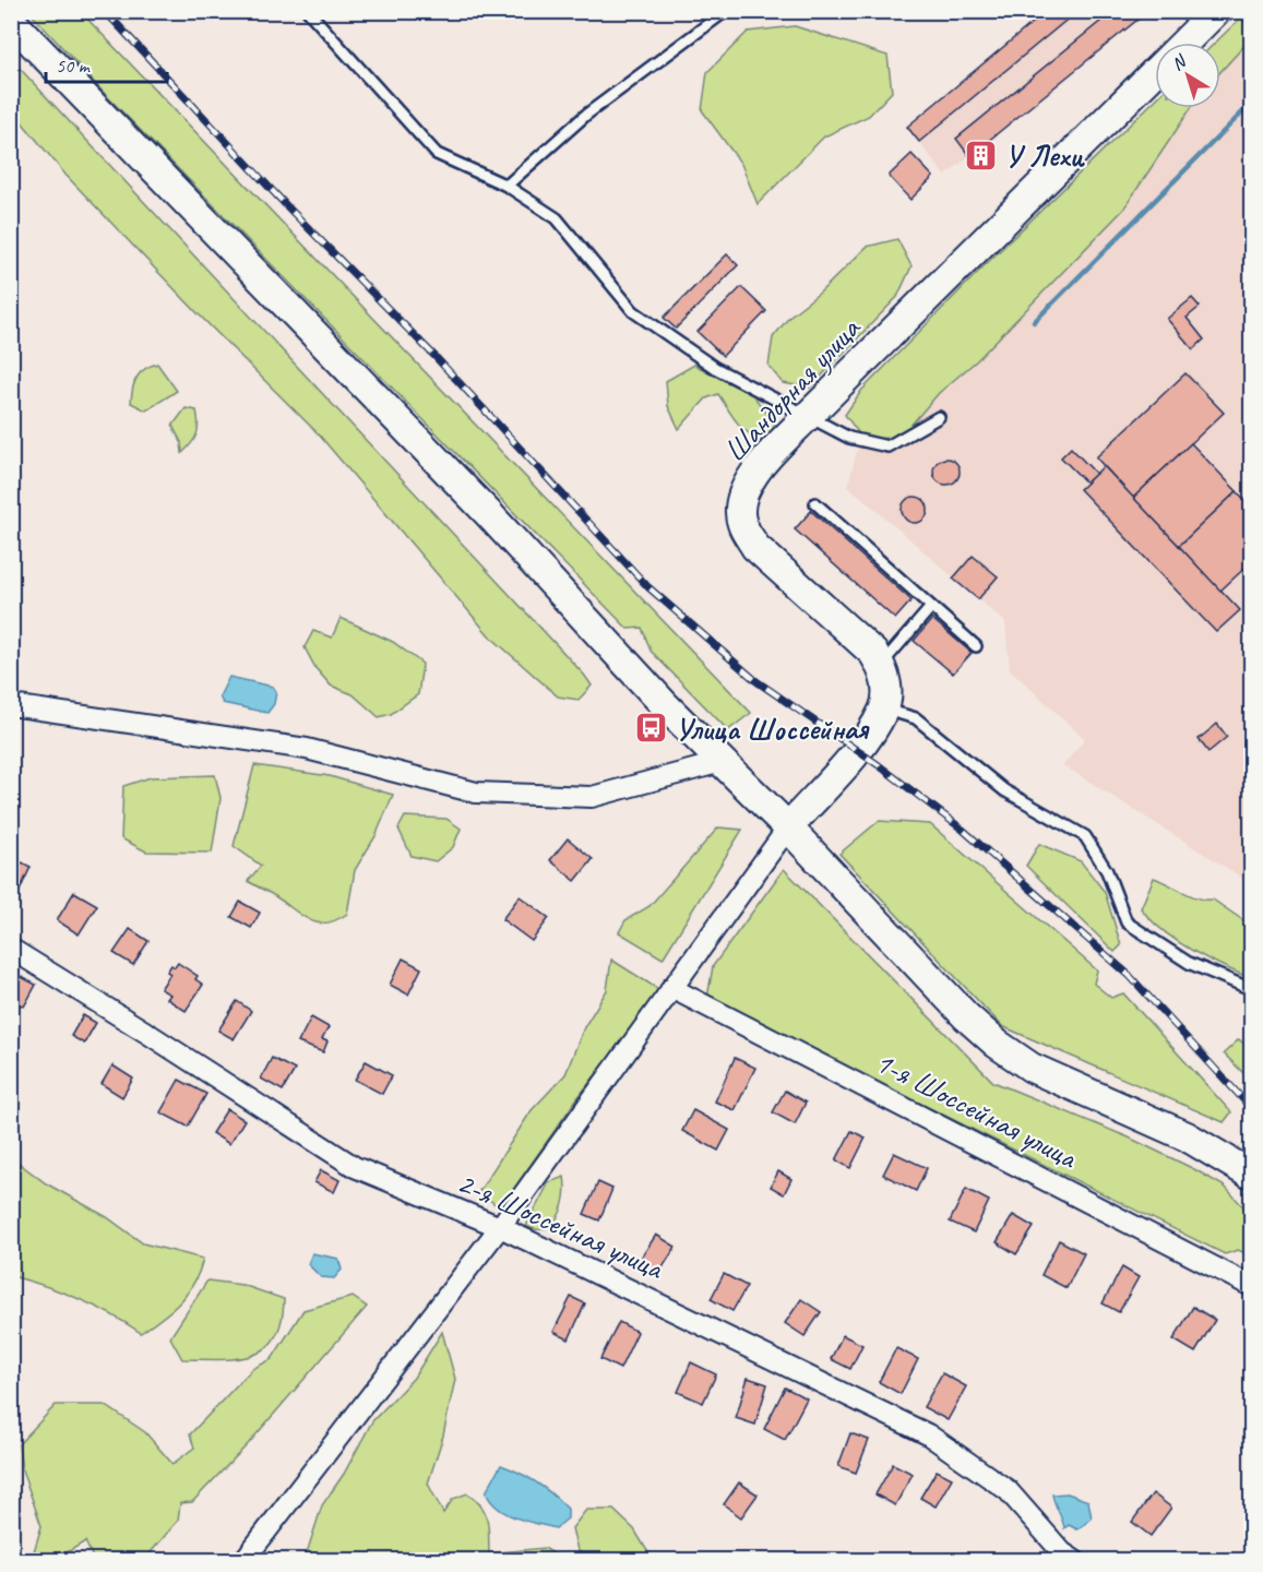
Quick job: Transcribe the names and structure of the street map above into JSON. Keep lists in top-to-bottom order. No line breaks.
{"streets":{"main road":["Шандорная улица"],"street":["1-я Шоссейная улица","2-я Шоссейная улица"]},"places":{"building":["У Лехи"],"bus stop":["Улица Шоссейная"]},"scale_bar":"50 m","north":"top left"}
